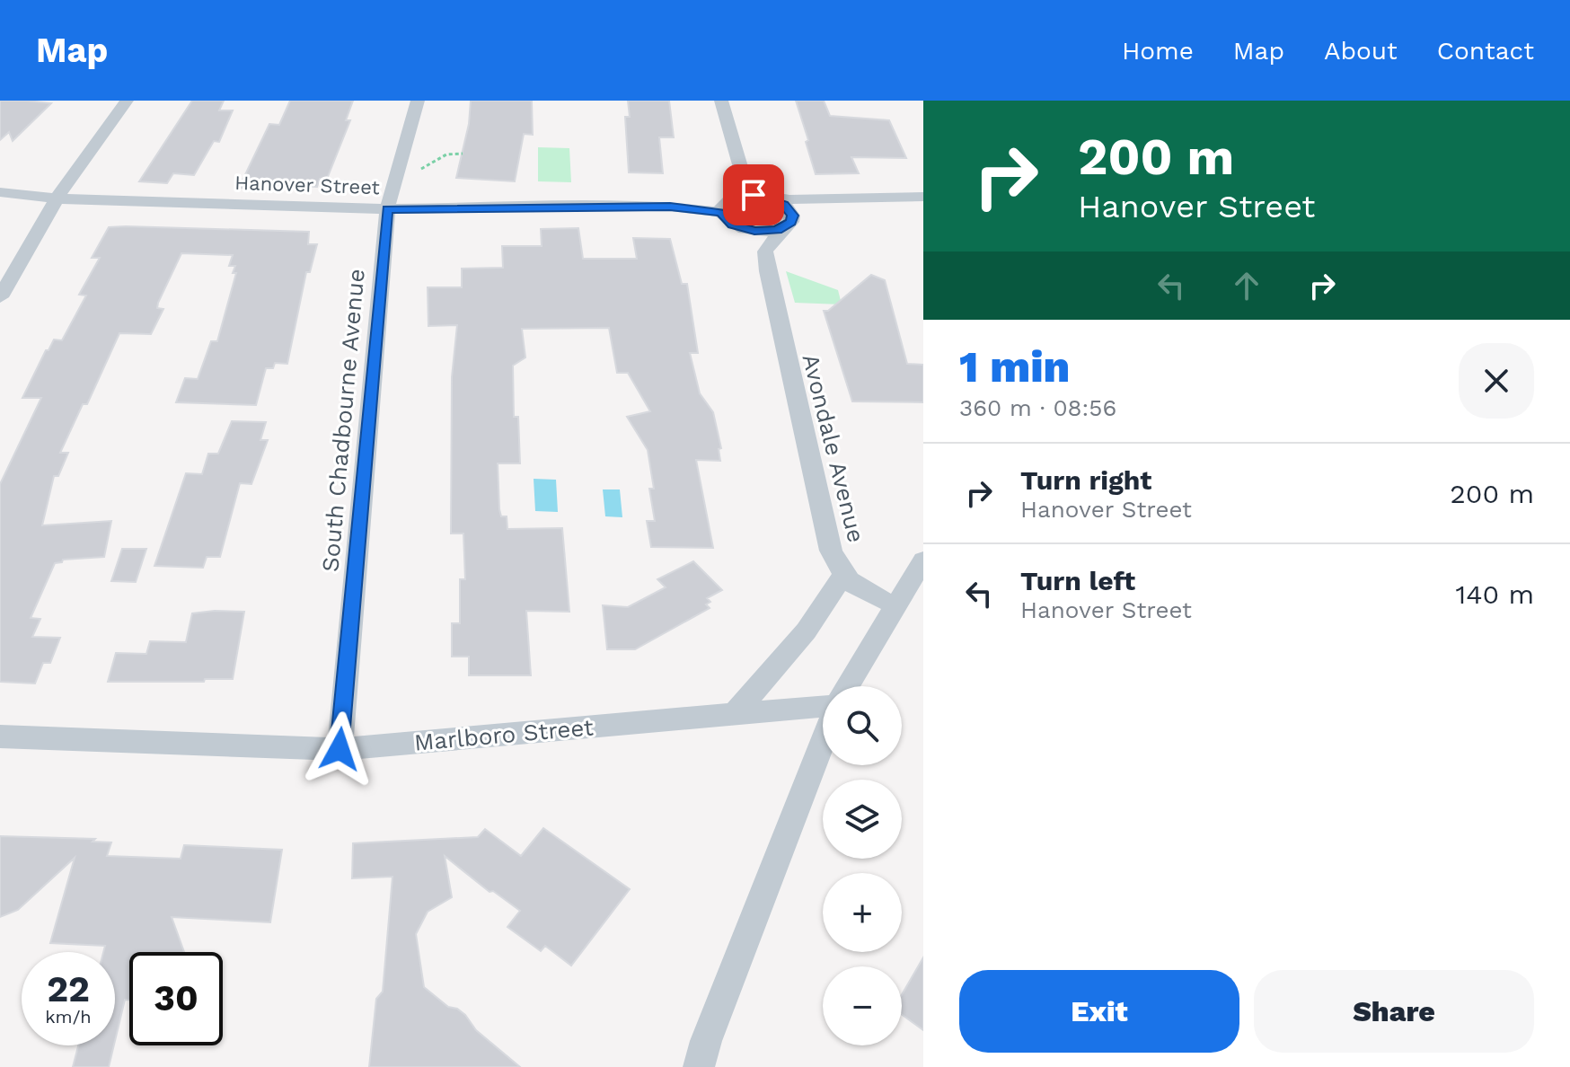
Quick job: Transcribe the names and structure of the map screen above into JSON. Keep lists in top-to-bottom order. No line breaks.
{"streets":{"street":["Hanover Street","South Chadbourne Avenue","Avondale Avenue","Marlboro Street"]},"crossings":[["Hanover Street","South Chadbourne Avenue"],["Hanover Street","Avondale Avenue"],["South Chadbourne Avenue","Marlboro Street"]],"page":{"header":"Map","nav":["Home","Map","About","Contact"],"turn":["200 m","Hanover Street"],"heading":["1 min","360 m · 08:56"],"list":[{"name":"Turn right","note":"Hanover Street","value":"200 m"},{"name":"Turn left","note":"Hanover Street","value":"140 m"}],"map_buttons":["+","−"],"speed":"22 km/h","limit":"30","buttons":["Exit","Share"]}}
